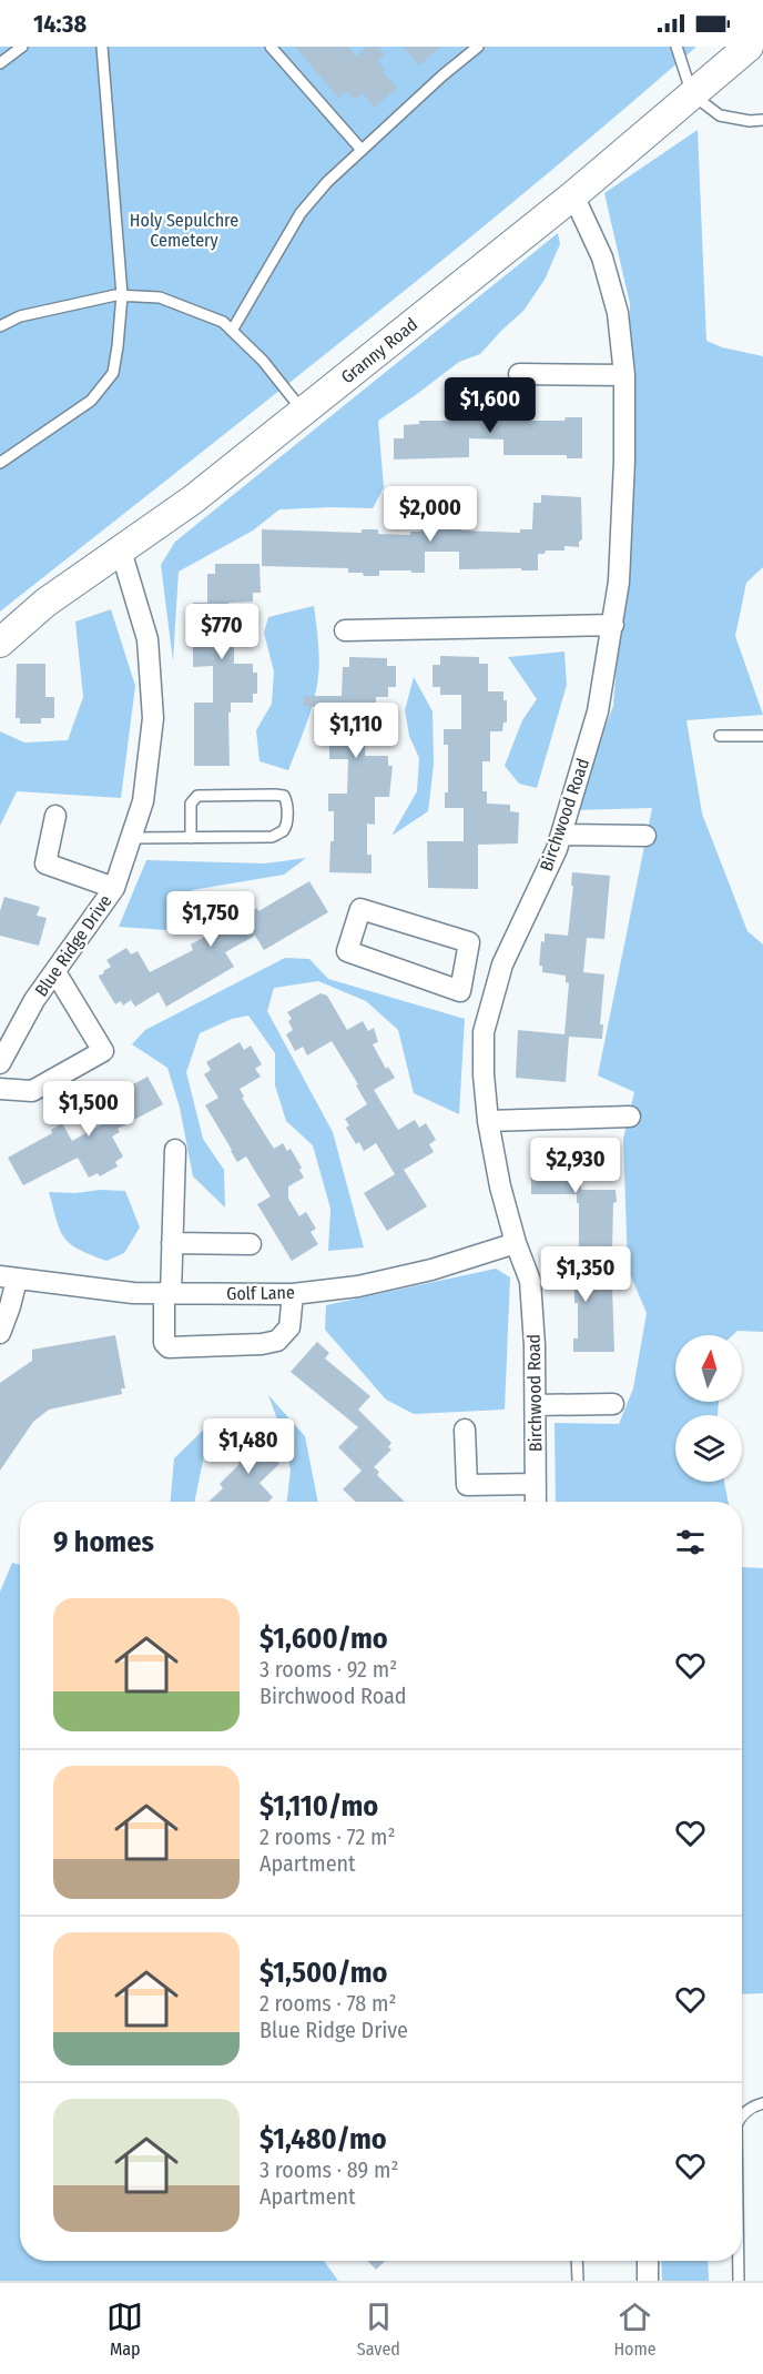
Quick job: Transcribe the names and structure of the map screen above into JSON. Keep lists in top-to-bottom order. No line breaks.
{"streets":{"street":["Granny Road","Birchwood Road","Blue Ridge Drive","Golf Lane"]},"crossings":[["Granny Road","Birchwood Road"],["Granny Road","Blue Ridge Drive"],["Birchwood Road","Golf Lane"]],"parks":["Holy Sepulchre Cemetery"],"north":"top","page":{"status":"14:38","price":["$1,600","$2,000","$770","$1,110","$1,750","$1,500","$2,930","$1,350","$1,480"],"heading":"9 homes","list":[{"name":"$1,600/mo","note":"3 rooms · 92 m² · Birchwood Road"},{"name":"$1,110/mo","note":"2 rooms · 72 m² · Apartment"},{"name":"$1,500/mo","note":"2 rooms · 78 m² · Blue Ridge Drive"},{"name":"$1,480/mo","note":"3 rooms · 89 m² · Apartment"}],"tabs":["Map","Saved","Home"]}}
